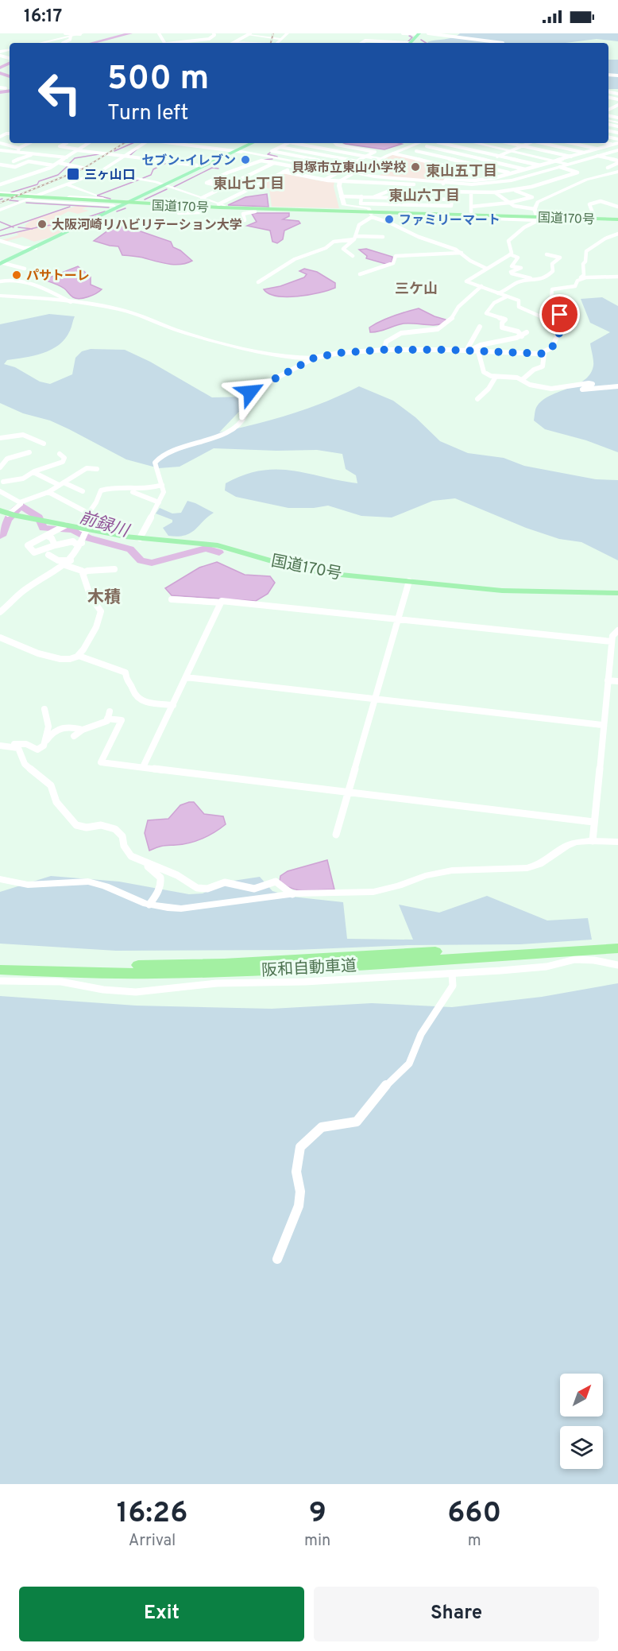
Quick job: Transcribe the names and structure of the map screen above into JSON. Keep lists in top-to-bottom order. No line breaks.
{"streets":{"highway":["国道170号","阪和自動車道"]},"districts":["東山五丁目","東山七丁目","東山六丁目","三ケ山","木積"],"water":["前録川"],"places":{"other":["セブン-イレブン","貝塚市立東山小学校","ファミリーマート","大阪河崎リハビリテーション大学","パサトーレ"],"transit":["三ヶ山口"]},"north":"top right","page":{"status":"16:17","turn":["500 m","Turn left"],"eta":["16:26","Arrival","9","min","660","m"],"buttons":["Exit","Share"]}}
